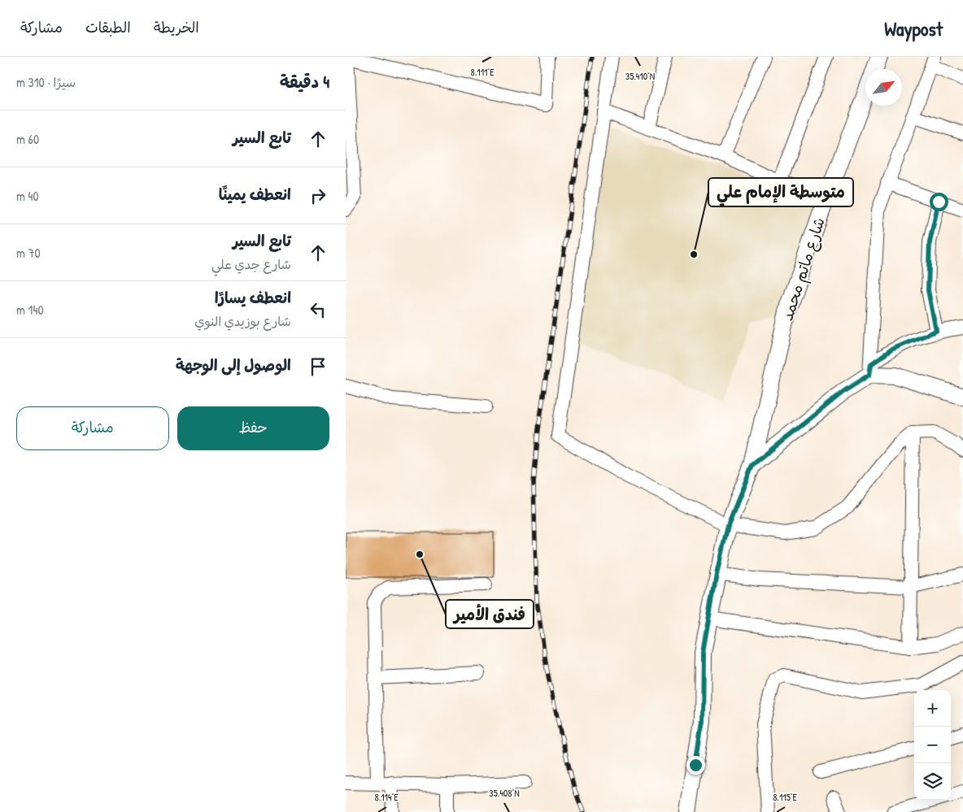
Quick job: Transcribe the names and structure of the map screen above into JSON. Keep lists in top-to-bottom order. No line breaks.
{"streets":{"street":["شارع ماتم محمد"]},"places":["متوسطة الإمام علي","فندق الأمير"],"north":"top right","page":{"header":"Waypost","nav":["الخريطة","الطبقات","مشاركة"],"heading":["4 دقيقة","سيرًا · 310 m"],"list":[["تابع السير","60 m"],["انعطف يمينًا","40 m"],["تابع السير","شارع جدي علي","70 m"],["انعطف يسارًا","شارع بوزيدي النوي","140 m"],"الوصول إلى الوجهة"],"buttons":["حفظ","مشاركة"],"map_buttons":["+","−"]},"coordinates":["8.111°E","35.410°N","35.408°N","8.114°E","8.115°E"]}
